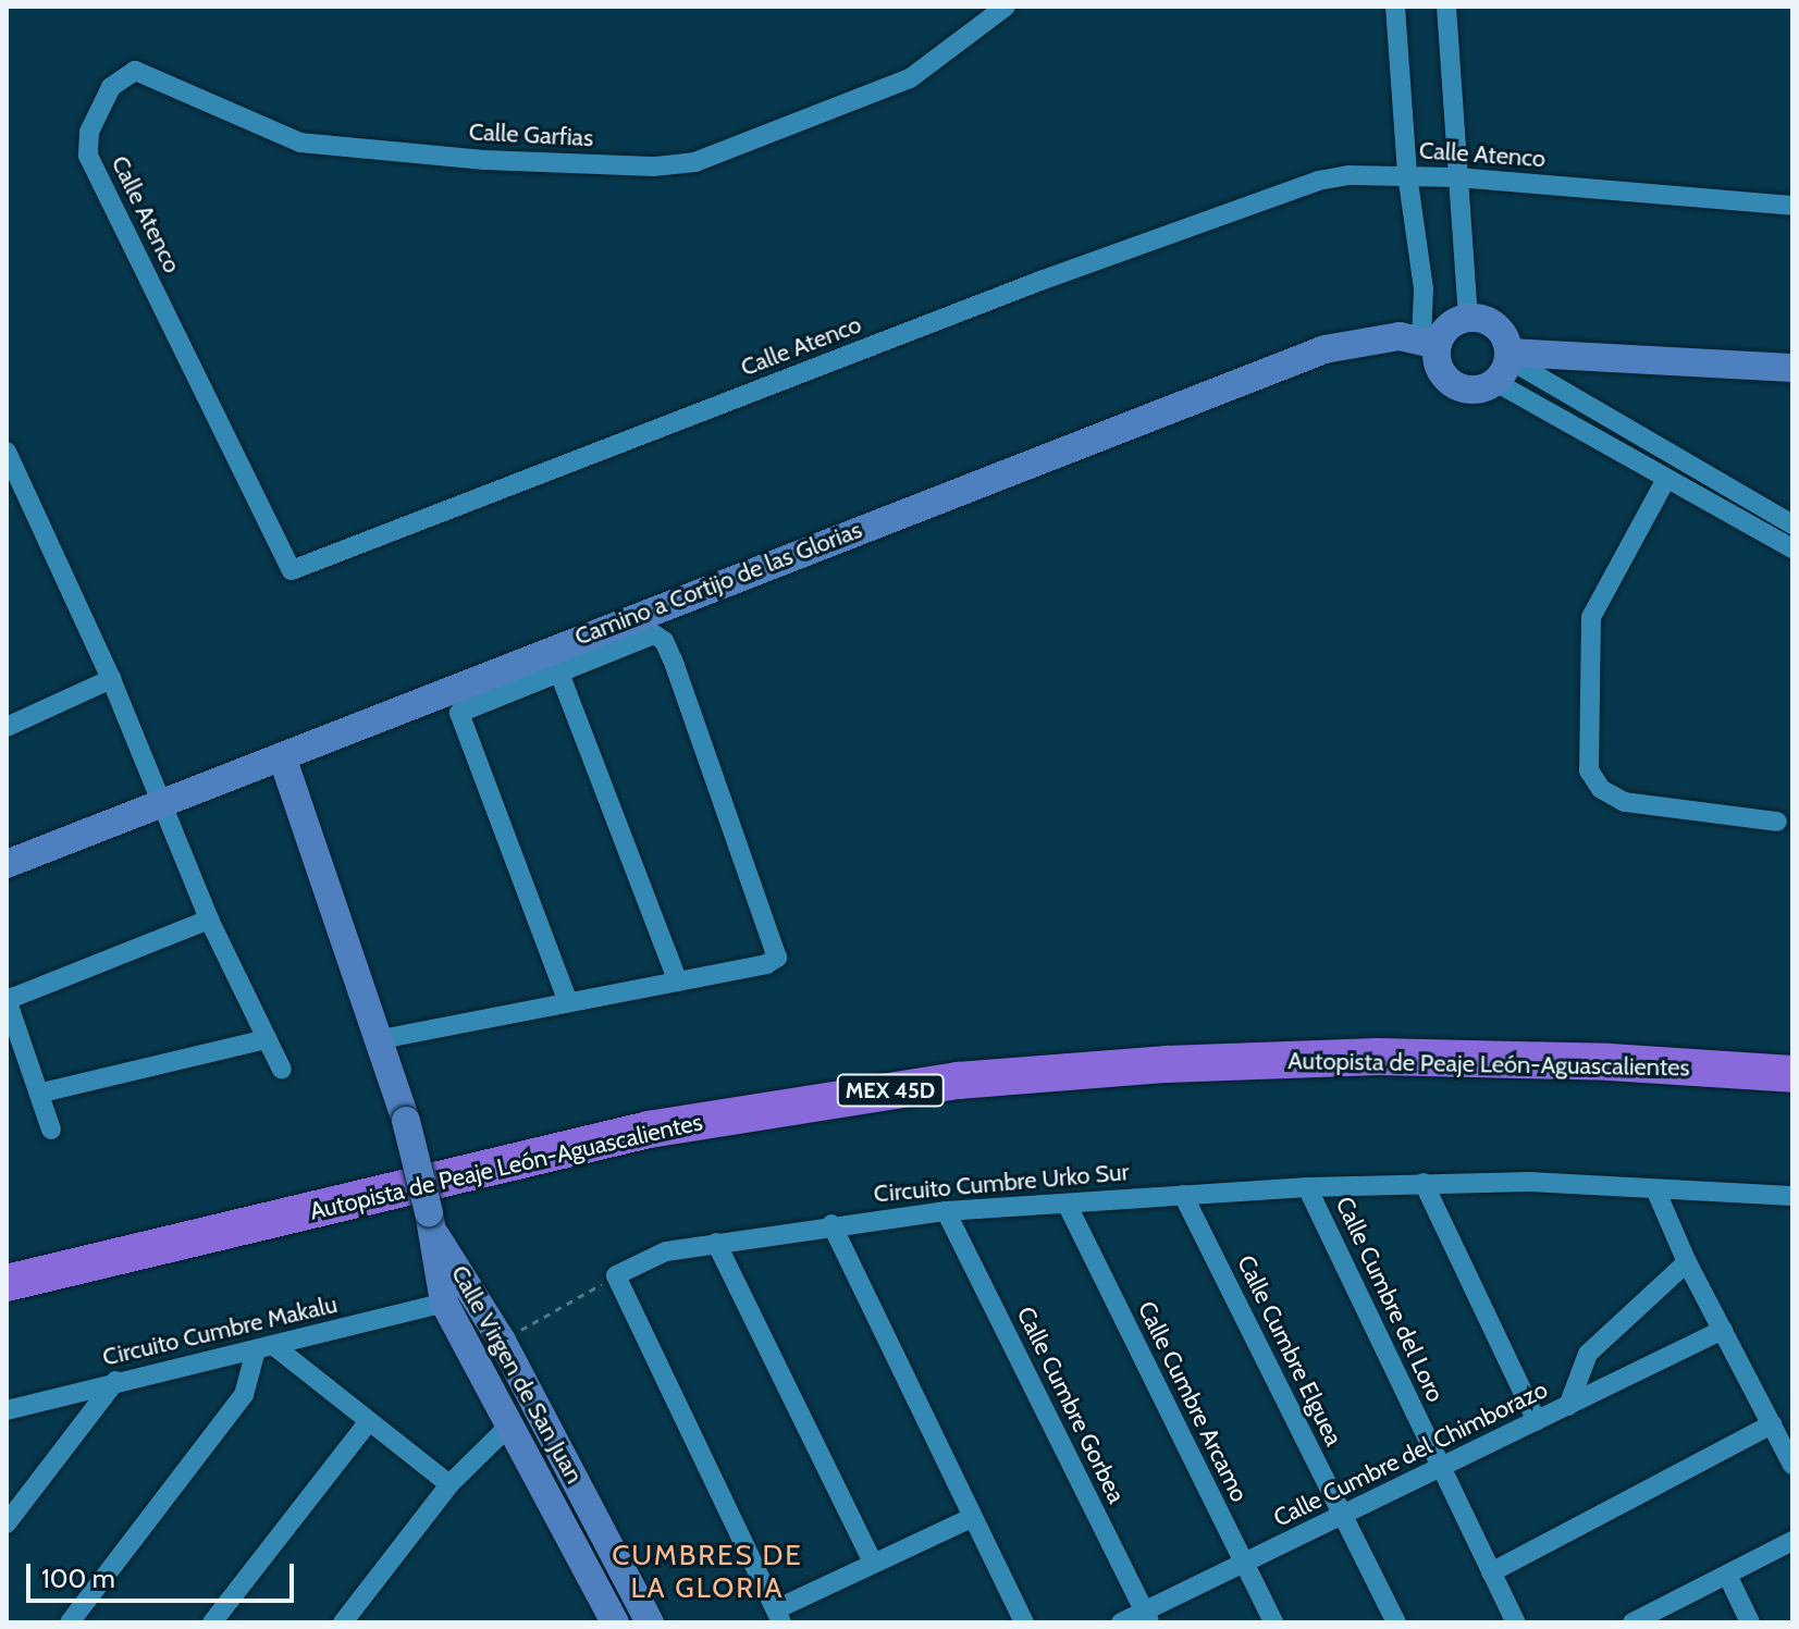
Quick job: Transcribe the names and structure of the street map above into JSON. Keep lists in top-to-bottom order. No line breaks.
{"streets":{"highway":["Autopista de Peaje León-Aguascalientes","MEX 45D"],"street":["Calle Garfias","Calle Atenco","Camino a Cortijo de las Glorias","Circuito Cumbre Urko Sur","Calle Cumbre del Loro","Circuito Cumbre Makalu","Calle Cumbre Elguea","Calle Virgen de San Juan","Calle Cumbre Arcamo","Calle Cumbre Gorbea","Calle Cumbre del Chimborazo"]},"crossings":[["Calle Garfias","Calle Atenco"],["Circuito Cumbre Urko Sur","Calle Cumbre del Loro"],["Circuito Cumbre Urko Sur","Calle Cumbre Elguea"],["Circuito Cumbre Urko Sur","Calle Cumbre Arcamo"],["Circuito Cumbre Urko Sur","Calle Cumbre Gorbea"],["Calle Cumbre del Loro","Calle Cumbre del Chimborazo"],["Circuito Cumbre Makalu","Calle Virgen de San Juan"],["Calle Cumbre Elguea","Calle Cumbre del Chimborazo"],["Calle Cumbre Arcamo","Calle Cumbre del Chimborazo"],["Calle Cumbre Gorbea","Calle Cumbre del Chimborazo"]],"districts":["CUMBRES DE LA GLORIA"],"scale_bar":"100 m"}
